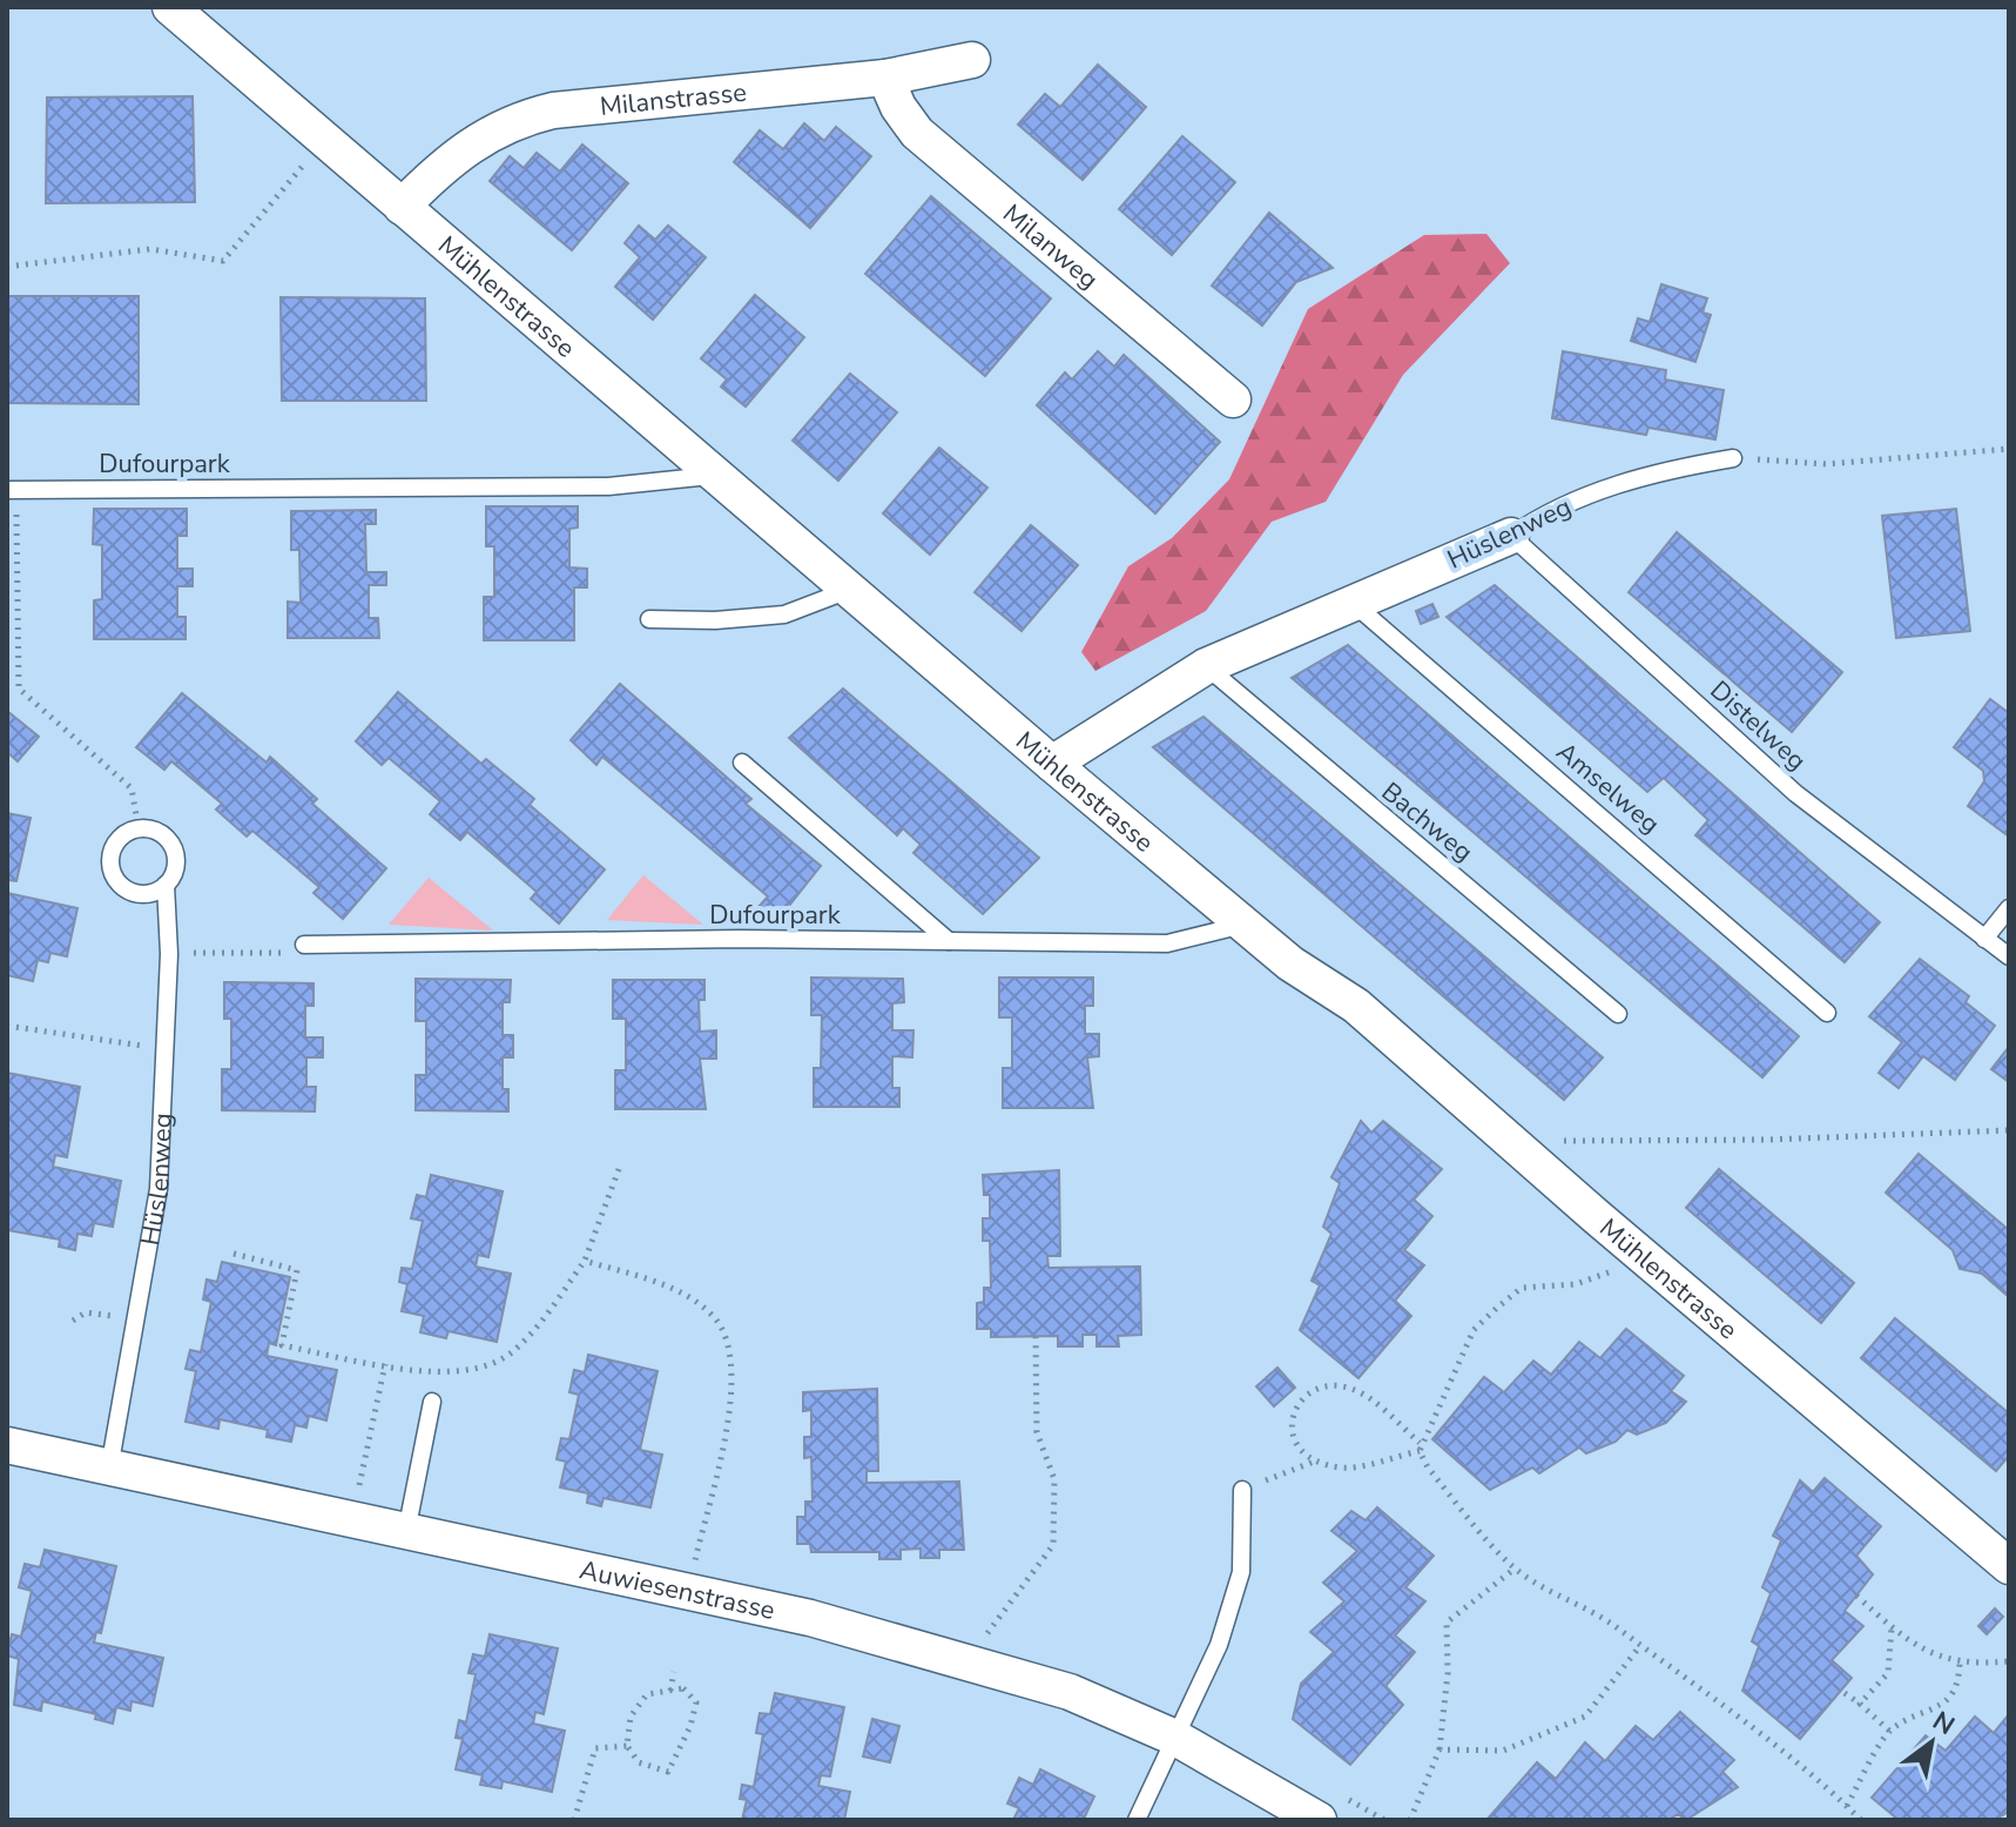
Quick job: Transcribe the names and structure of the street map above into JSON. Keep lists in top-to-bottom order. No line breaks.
{"streets":{"street":["Milanstrasse","Milanweg","Mühlenstrasse","Hüslenweg","Auwiesenstrasse"],"lane":["Dufourpark","Distelweg","Amselweg","Bachweg"]},"crossings":[["Milanstrasse","Milanweg"],["Milanstrasse","Mühlenstrasse"],["Mühlenstrasse","Dufourpark"],["Mühlenstrasse","Hüslenweg"],["Hüslenweg","Distelweg"],["Hüslenweg","Amselweg"],["Hüslenweg","Bachweg"],["Hüslenweg","Auwiesenstrasse"]],"north":"top right"}
